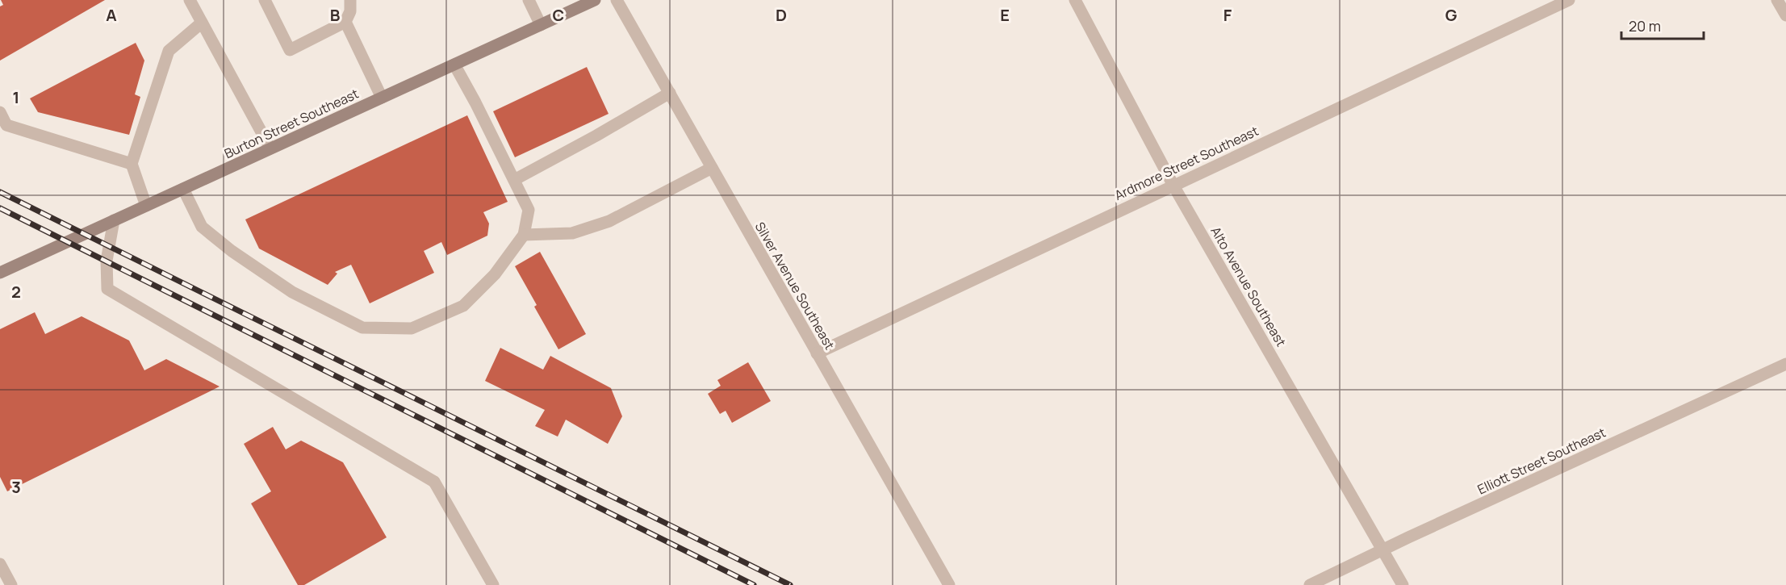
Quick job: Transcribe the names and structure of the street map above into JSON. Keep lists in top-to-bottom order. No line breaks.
{"streets":{"main road":["Burton Street Southeast"],"street":["Ardmore Street Southeast","Silver Avenue Southeast","Alto Avenue Southeast","Elliott Street Southeast"]},"crossings":[["Ardmore Street Southeast","Silver Avenue Southeast"],["Ardmore Street Southeast","Alto Avenue Southeast"],["Alto Avenue Southeast","Elliott Street Southeast"]],"scale_bar":"20 m","grid":{"columns":["A","B","C","D","E","F","G"],"rows":["1","2","3"]}}
